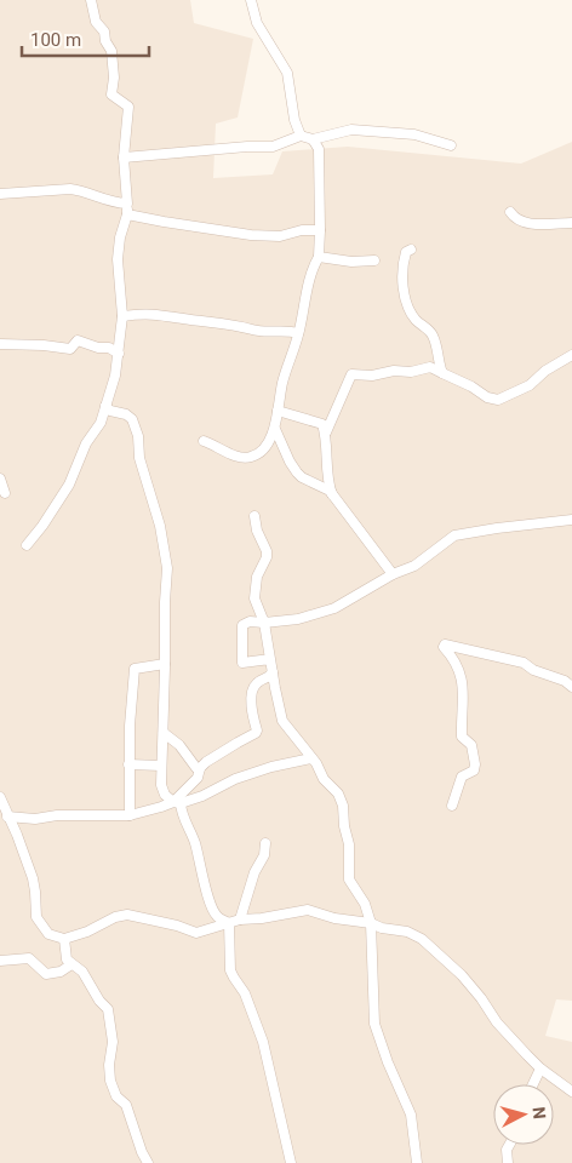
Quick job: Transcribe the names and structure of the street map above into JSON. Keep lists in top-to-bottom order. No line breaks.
{"scale_bar":"100 m","north":"right"}
